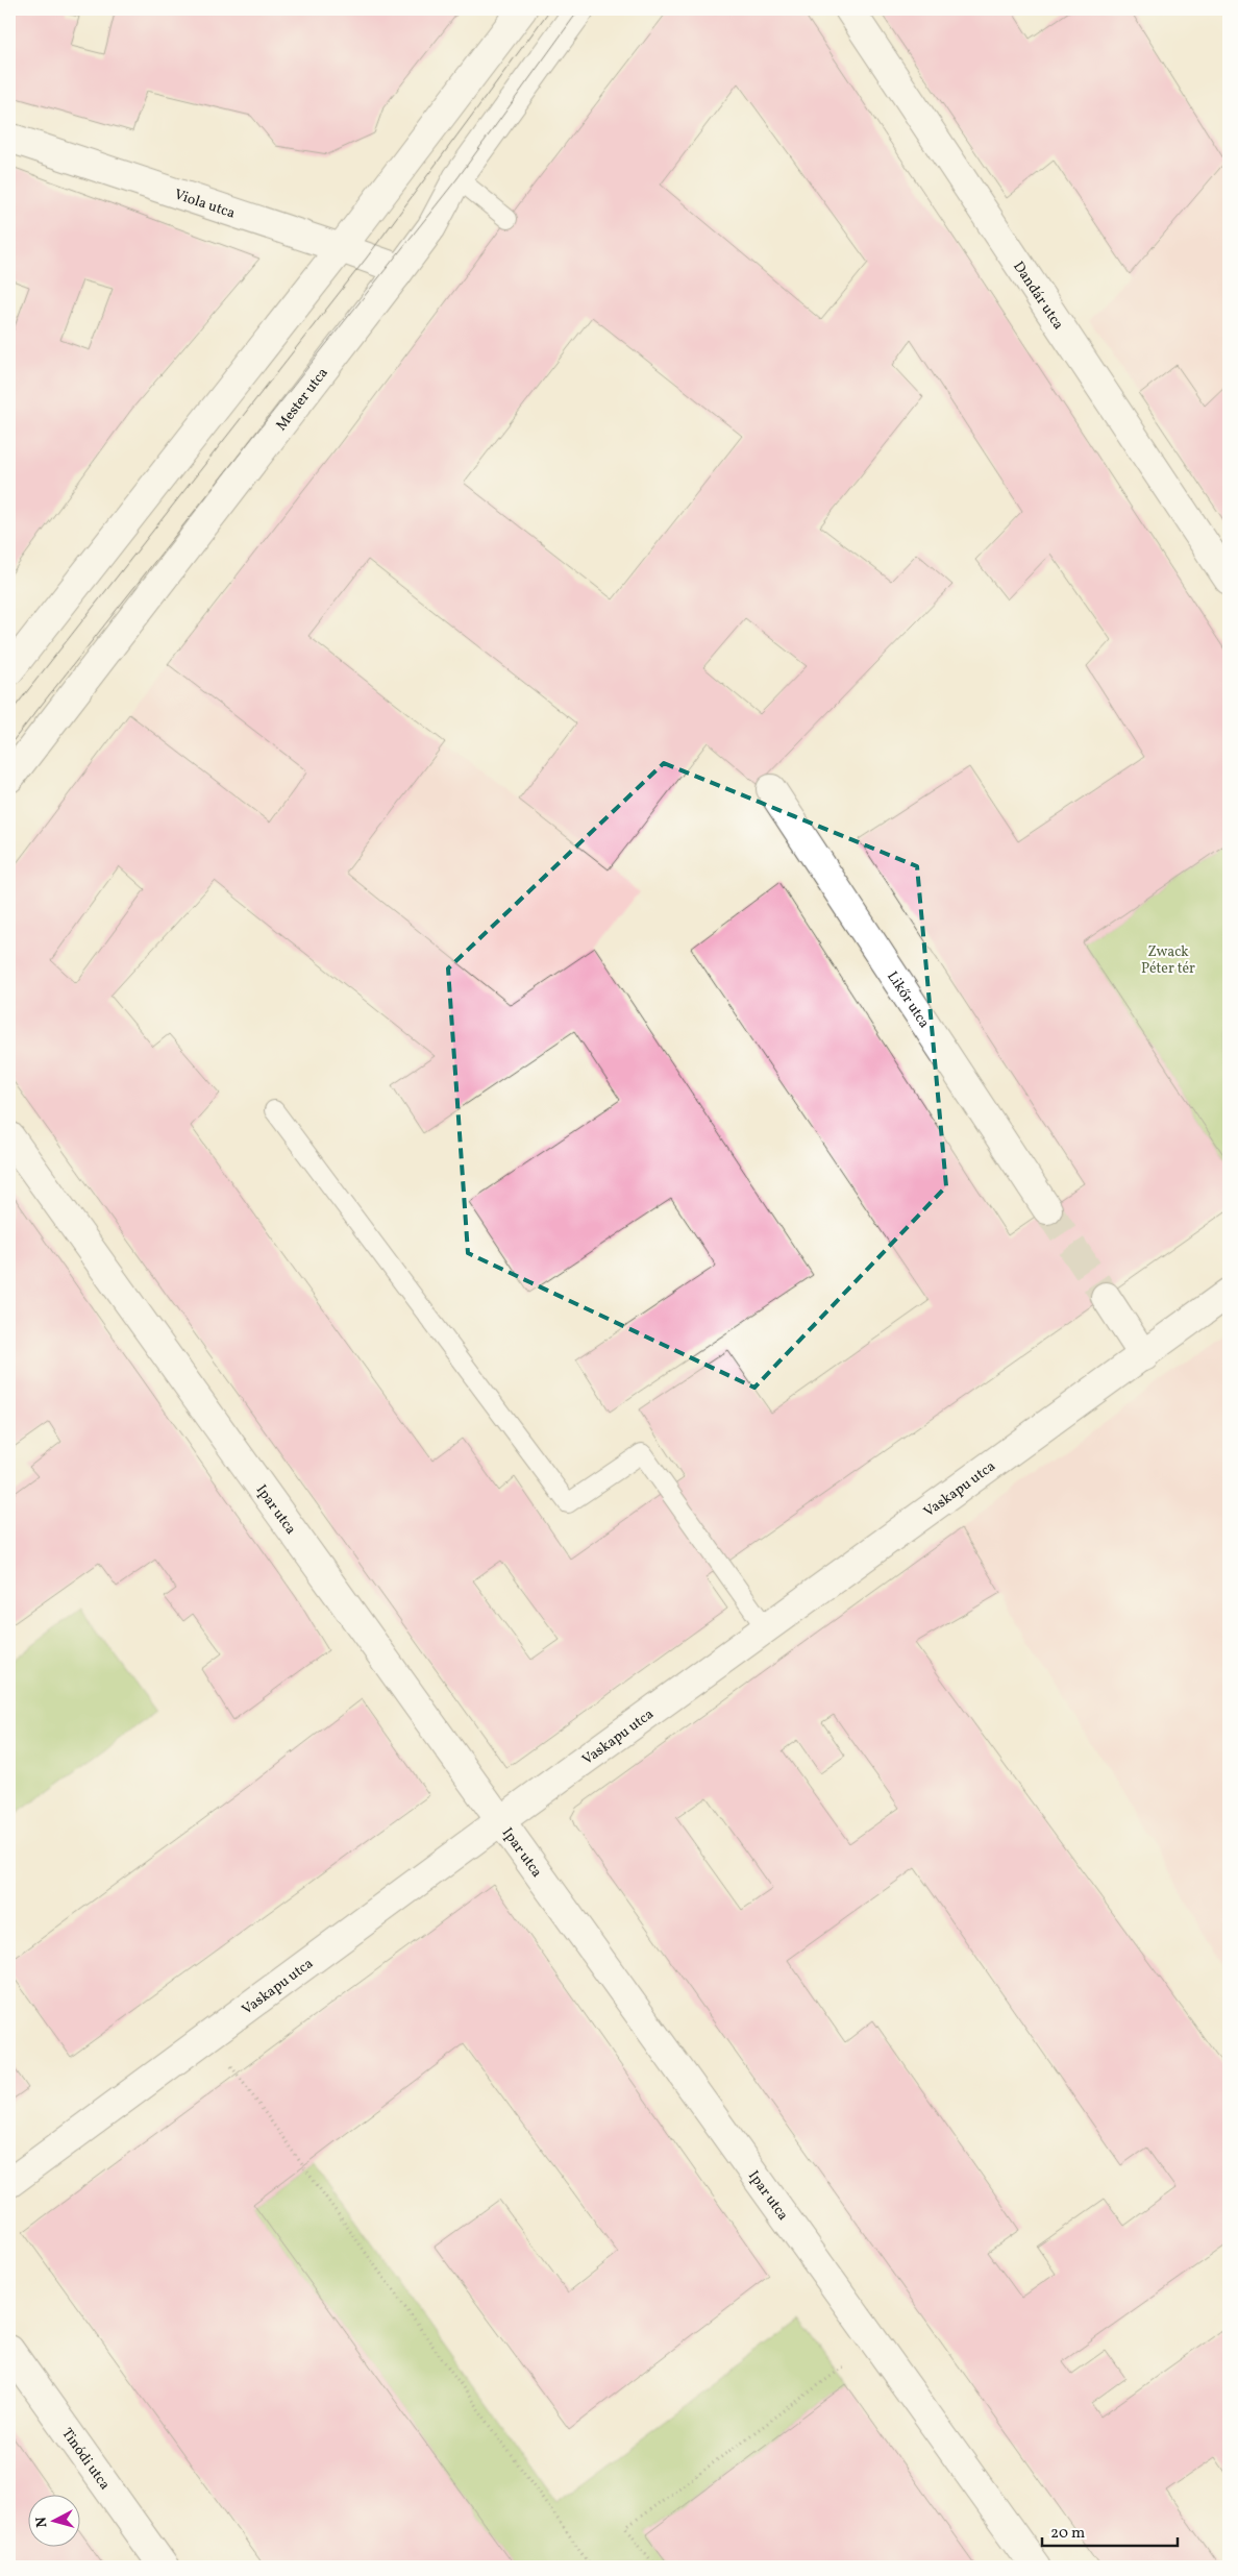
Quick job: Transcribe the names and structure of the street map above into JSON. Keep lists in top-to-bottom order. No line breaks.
{"streets":{"street":["Viola utca","Dandár utca","Mester utca","Likőr utca","Vaskapu utca","Ipar utca","Tinódi utca"]},"crossings":[["Viola utca","Mester utca"],["Vaskapu utca","Ipar utca"]],"parks":["Zwack Péter tér"],"scale_bar":"20 m","north":"left"}
